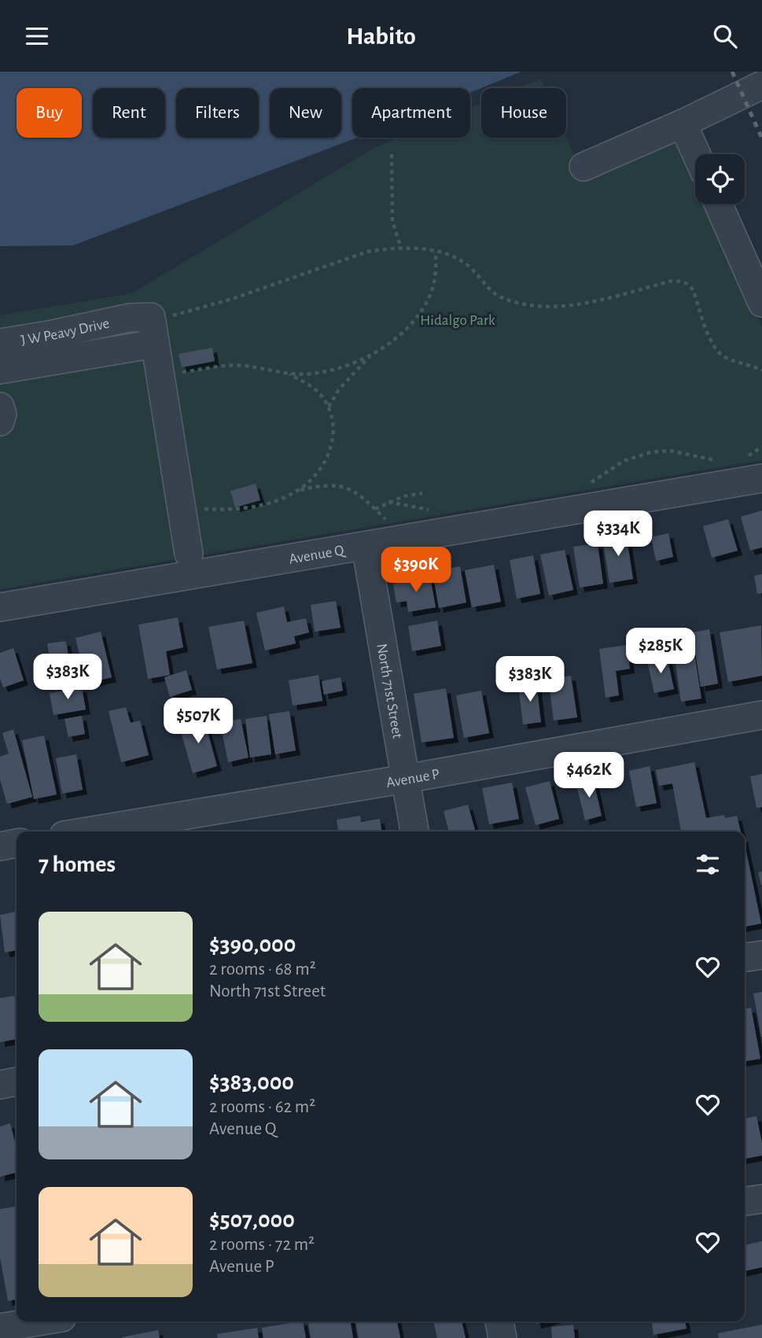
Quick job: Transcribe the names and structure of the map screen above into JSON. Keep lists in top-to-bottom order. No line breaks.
{"streets":{"street":["J W Peavy Drive","Avenue Q","North 71st Street","Avenue P"]},"crossings":[["Avenue Q","North 71st Street"],["North 71st Street","Avenue P"]],"parks":["Hidalgo Park"],"page":{"header":"Habito","chip":["Buy","Rent","Filters","New","Apartment","House"],"price":["$334K","$390K","$285K","$383K","$383K","$507K","$462K"],"heading":"7 homes","list":[{"name":"$390,000","note":"2 rooms · 68 m² · North 71st Street"},{"name":"$383,000","note":"2 rooms · 62 m² · Avenue Q"},{"name":"$507,000","note":"2 rooms · 72 m² · Avenue P"}]}}
